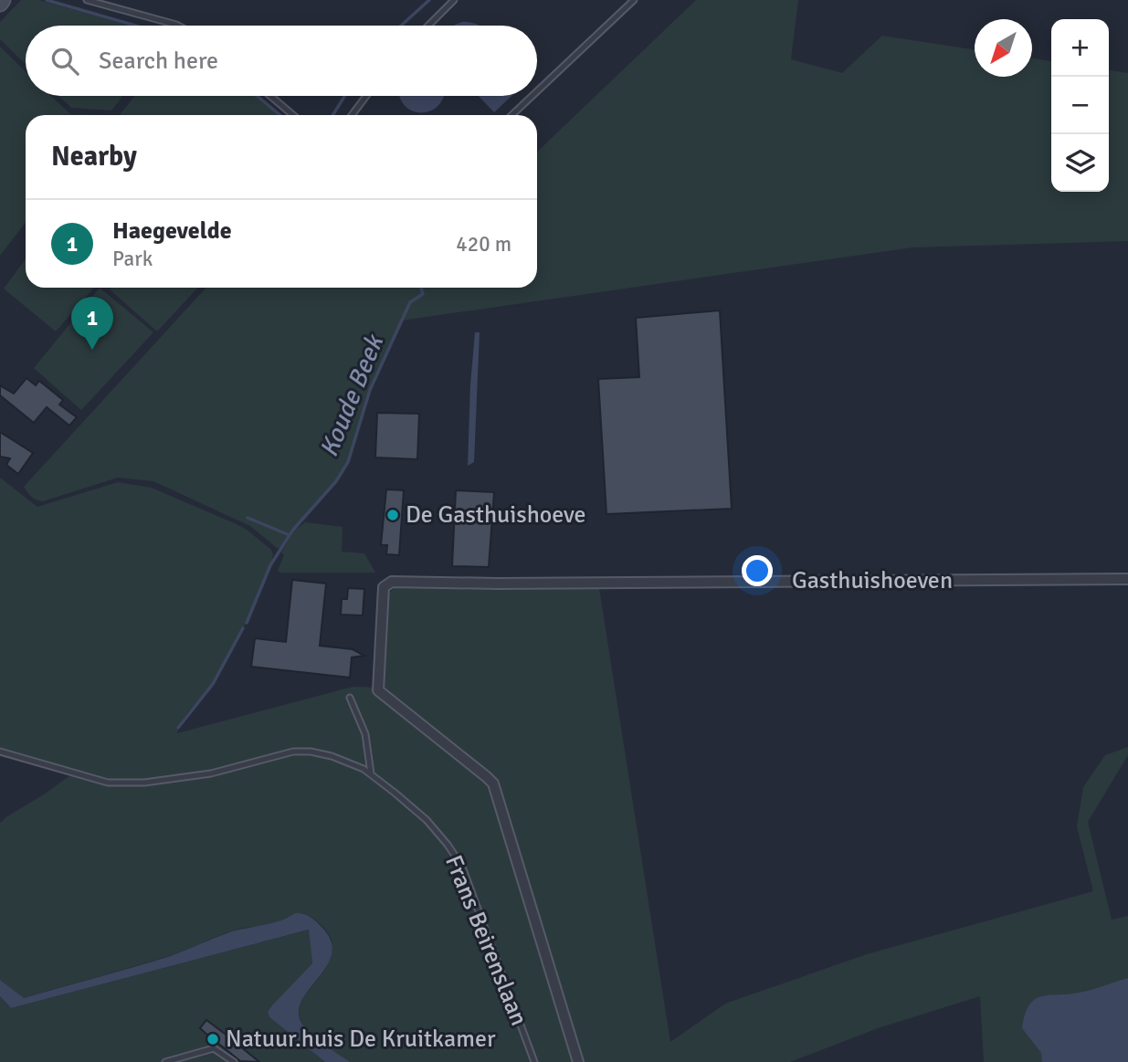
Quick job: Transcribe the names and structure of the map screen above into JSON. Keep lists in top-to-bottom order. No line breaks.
{"streets":{"street":["Gasthuishoeven"],"lane":["Frans Beirenslaan"]},"water":["Koude Beek"],"places":["De Gasthuishoeve","Natuur.huis De Kruitkamer"],"north":"bottom left","page":{"map_buttons":["+","−"],"search":"Search here","heading":"Nearby","list":[{"mark":"1","name":"Haegevelde","note":"Park","value":"420 m"}],"pins":"1"}}
